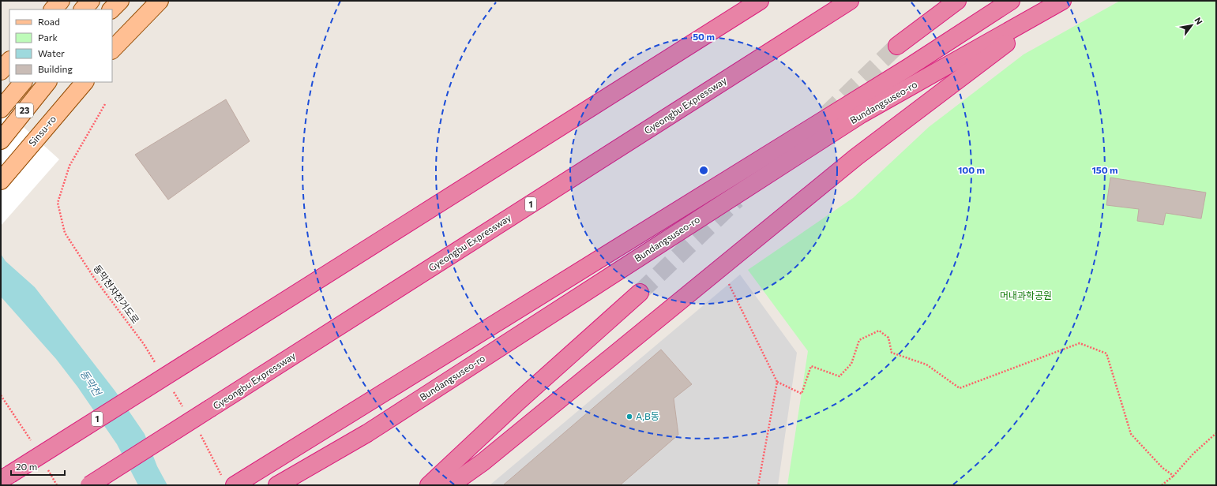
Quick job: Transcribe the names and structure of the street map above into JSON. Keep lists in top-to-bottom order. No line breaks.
{"streets":{"highway":["Bundangsuseo-ro","Gyeongbu Expressway","1"],"main road":["23","Sinsu-ro"],"path":["동막천자전거도로"]},"water":["동막천"],"parks":["머내과학공원"],"places":["A,B동"],"legend":["Road","Park","Water","Building"],"scale_bar":"20 m","north":"top right","rings":["50 m","100 m","150 m"]}
